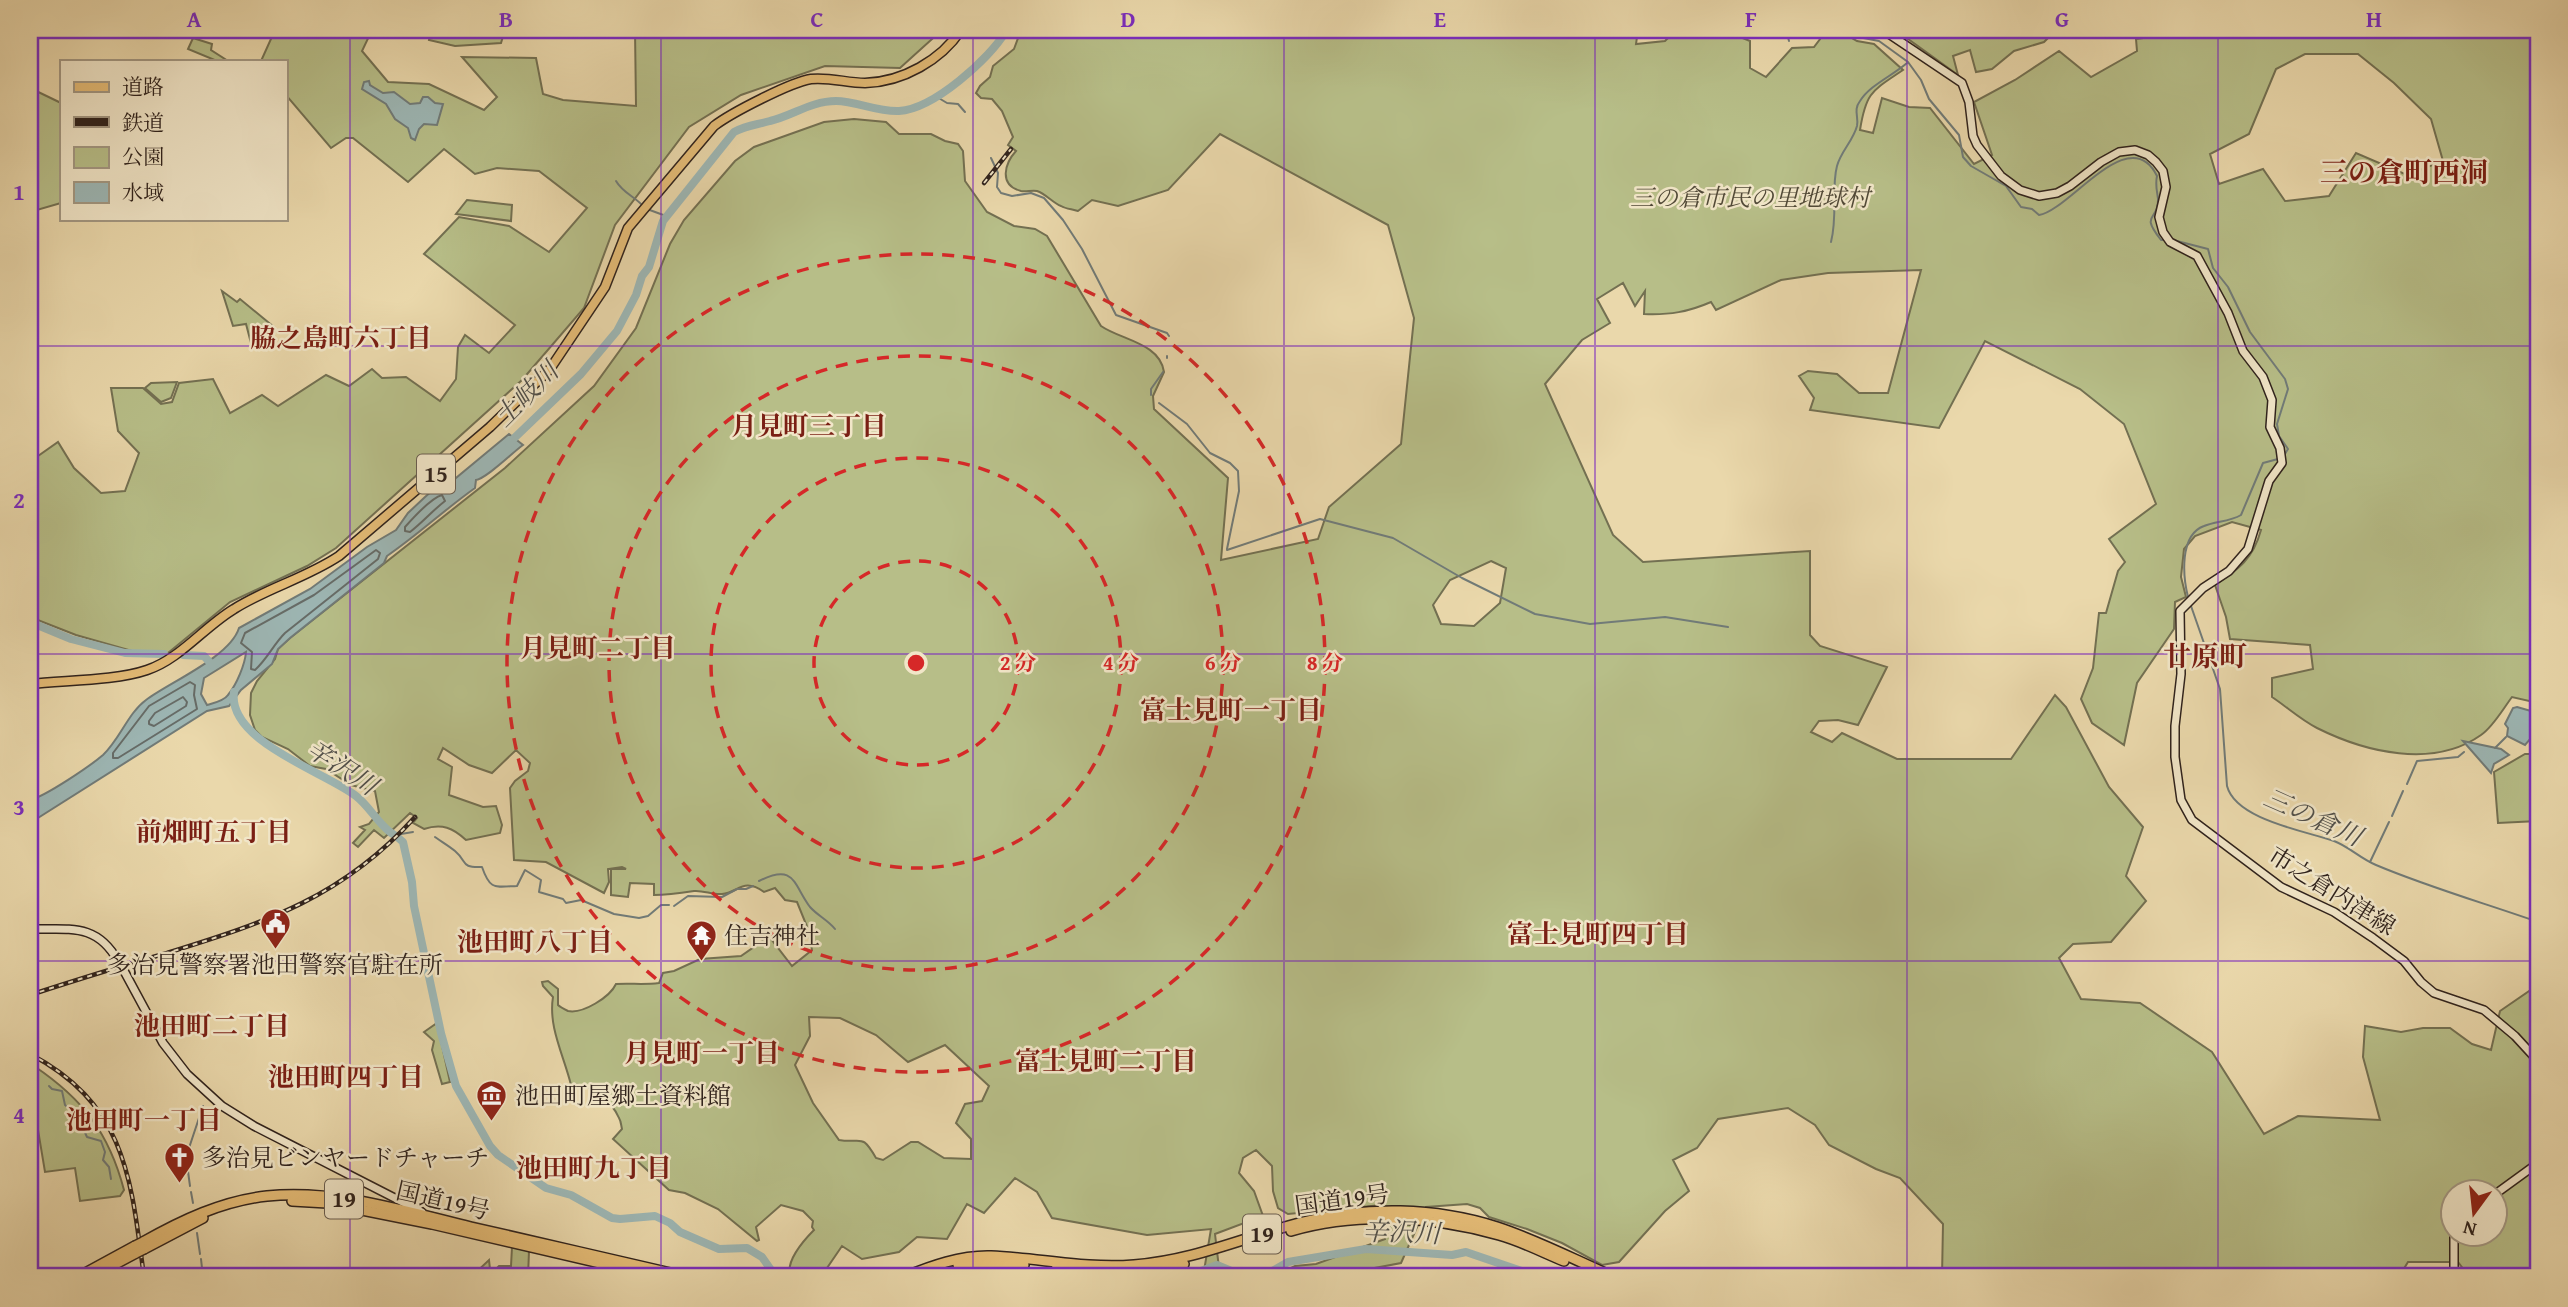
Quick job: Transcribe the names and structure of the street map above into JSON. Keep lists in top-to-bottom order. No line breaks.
{"streets":{"highway":["19","国道19号"],"main road":["15","市之倉内津線"]},"districts":["三の倉町西洞","脇之島町六丁目","月見町三丁目","月見町二丁目","廿原町","富士見町一丁目","前畑町五丁目","富士見町四丁目","池田町八丁目","池田町二丁目","月見町一丁目","富士見町二丁目","池田町四丁目","池田町一丁目","池田町九丁目"],"water":["土岐川","辛沢川","三の倉川"],"parks":["三の倉市民の里地球村"],"places":{"public building":["多治見警察署池田警察官駐在所"],"temple":["住吉神社"],"museum":["池田町屋郷土資料館"],"church":["多治見ビンヤードチャーチ"]},"legend":["道路","鉄道","公園","水域"],"north":"bottom","grid":{"columns":["A","B","C","D","E","F","G","H"],"rows":["1","2","3","4"]},"rings":["2 分","4 分","6 分","8 分"]}
